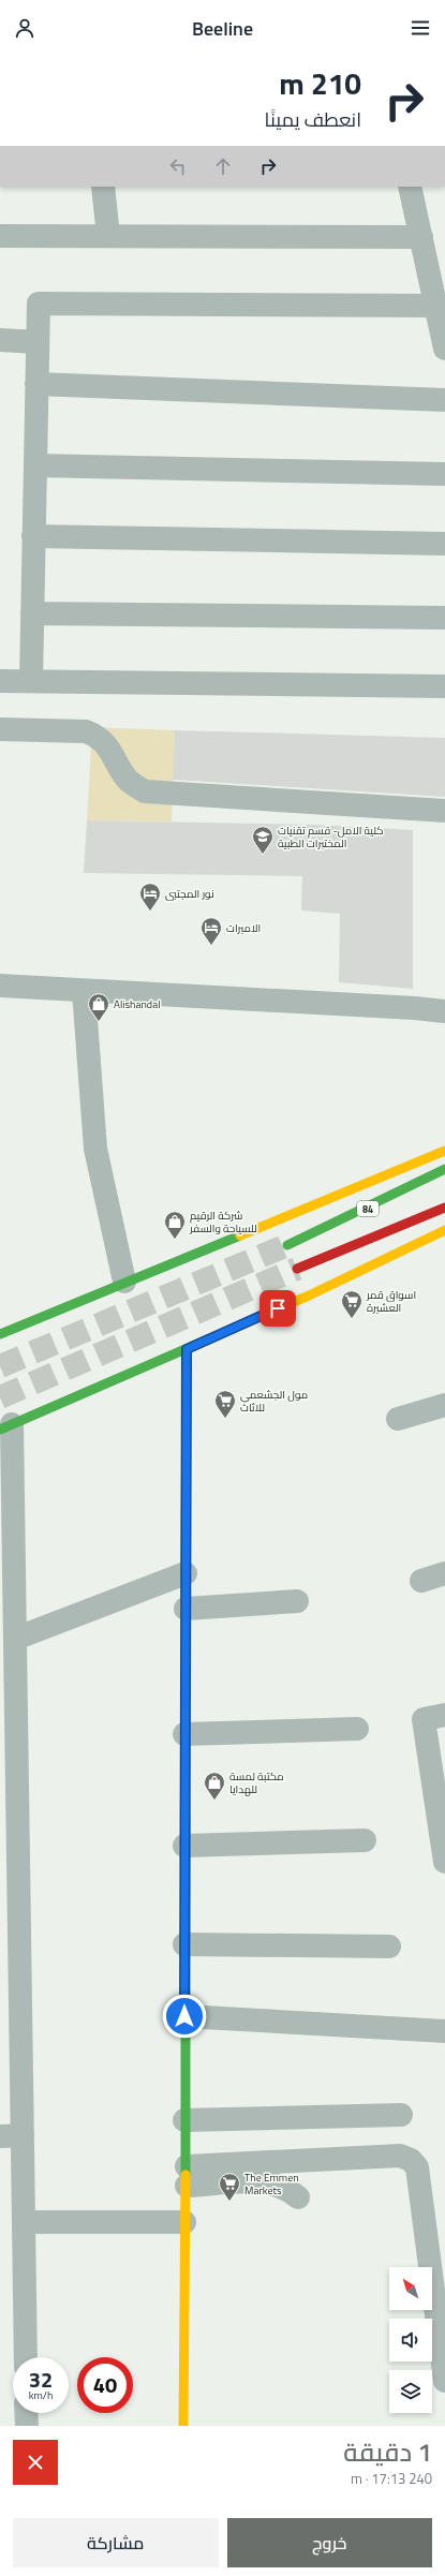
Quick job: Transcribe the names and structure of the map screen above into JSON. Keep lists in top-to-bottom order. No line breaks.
{"streets":{"main road":["84"]},"places":{"school or university":["كلية الامل- قسم تقنيات المختبرات الطبية"],"hotel":["نور المجتبى","الاميرات"],"shop":["Alishandal","شركة الرقيم للسياحة والسفر","مكتبة لمسة للهدايا"],"supermarket":["اسواق قمر العشيرة","مول الجشعمي للاثاث","The Emmen Markets"]},"north":"top left","page":{"header":"Beeline","turn":["210 m","انعطف يمينًا"],"speed":"32 km/h","limit":"40","heading":["1 دقيقة","240 m · 17:13"],"buttons":["خروج","مشاركة"]}}
